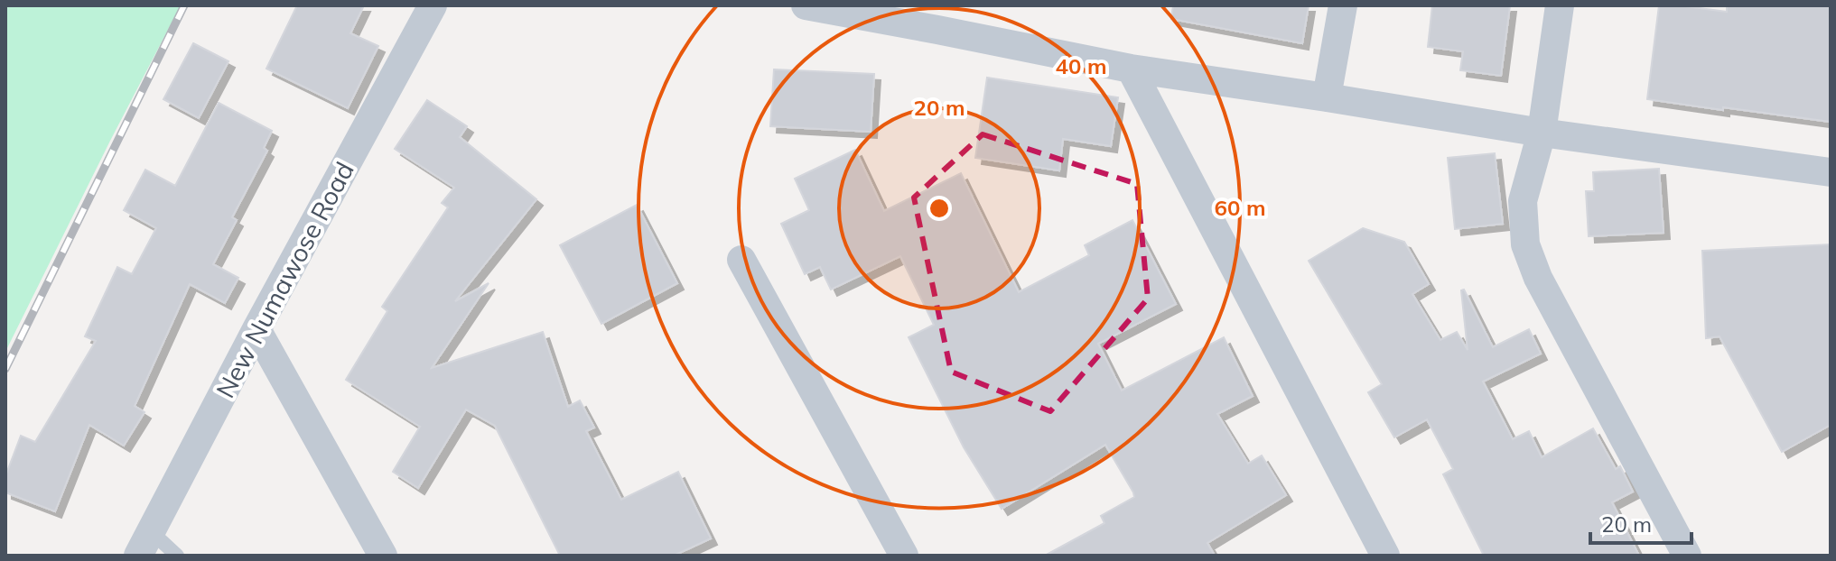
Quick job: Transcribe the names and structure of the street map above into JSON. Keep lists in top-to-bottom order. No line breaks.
{"streets":{"street":["New Numawose Road"]},"scale_bar":"20 m","rings":["40 m","20 m","60 m"]}
